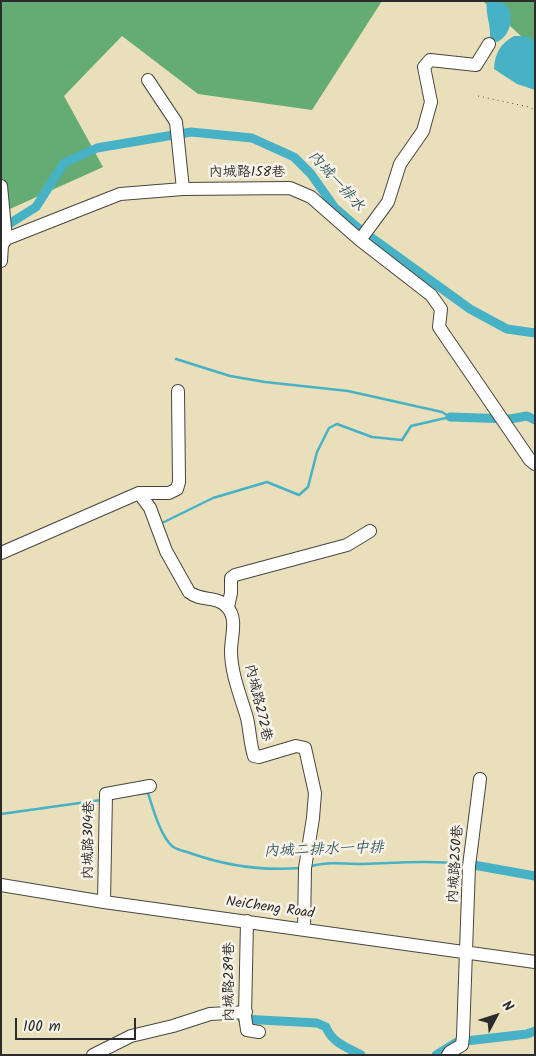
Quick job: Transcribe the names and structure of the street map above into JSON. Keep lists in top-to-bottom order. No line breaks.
{"streets":{"street":["內城路158巷","內城路272巷","內城路304巷","內城路250巷","NeiCheng Road","內城路289巷"]},"crossings":[["內城路272巷","NeiCheng Road"],["內城路304巷","NeiCheng Road"],["內城路250巷","NeiCheng Road"],["NeiCheng Road","內城路289巷"]],"water":["內城一排水","內城二排水一中排"],"scale_bar":"100 m","north":"top right"}
